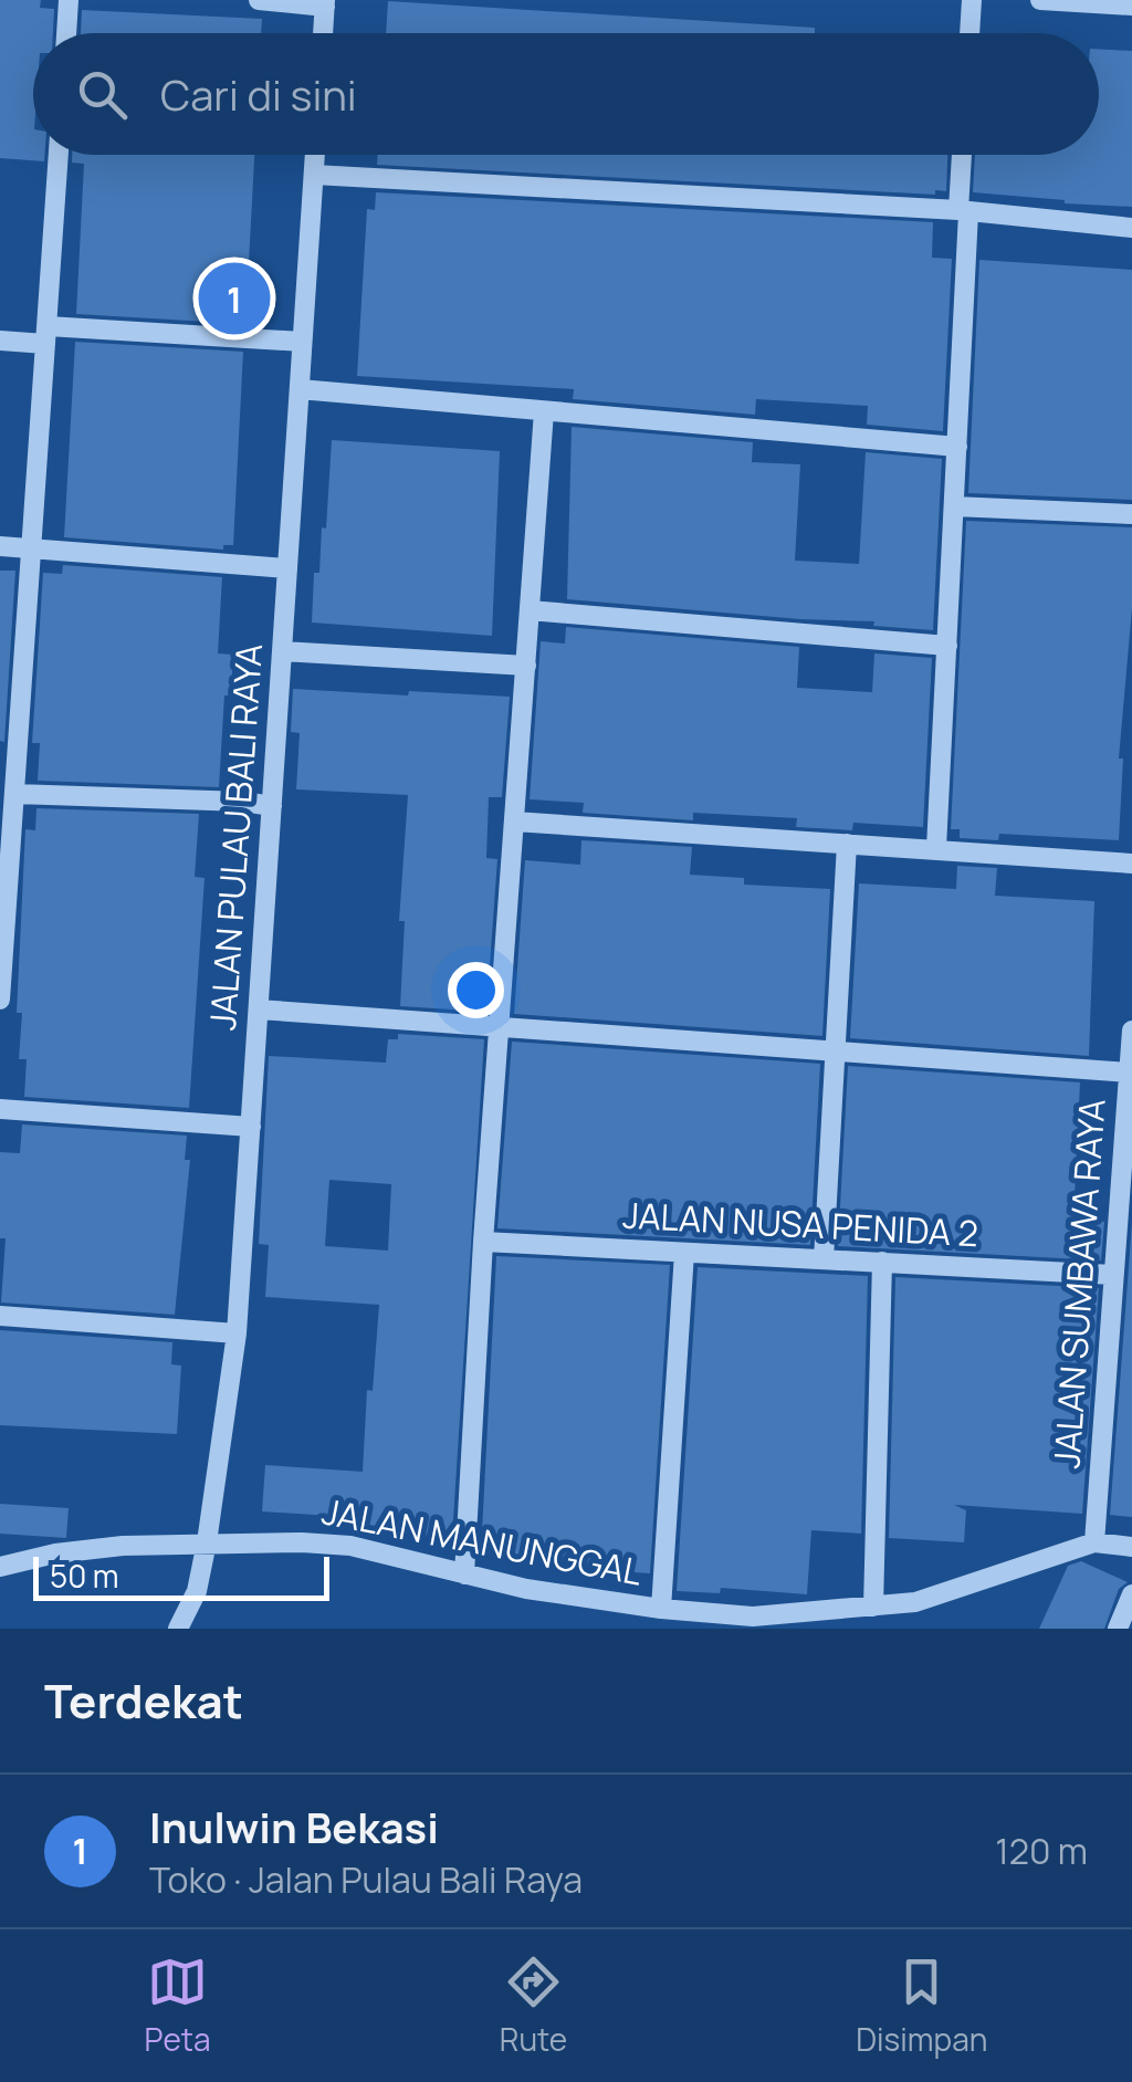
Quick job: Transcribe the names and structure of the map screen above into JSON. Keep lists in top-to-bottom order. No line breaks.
{"streets":{"street":["JALAN PULAU BALI RAYA","JALAN NUSA PENIDA 2","JALAN SUMBAWA RAYA","JALAN MANUNGGAL"]},"crossings":[["JALAN PULAU BALI RAYA","JALAN MANUNGGAL"],["JALAN NUSA PENIDA 2","JALAN SUMBAWA RAYA"],["JALAN SUMBAWA RAYA","JALAN MANUNGGAL"]],"scale_bar":"50 m","page":{"search":"Cari di sini","pins":"1","scale":"50 m","heading":"Terdekat","list":[{"mark":"1","name":"Inulwin Bekasi","note":"Toko · Jalan Pulau Bali Raya","value":"120 m"}],"nav":["Peta","Rute","Disimpan"]}}
